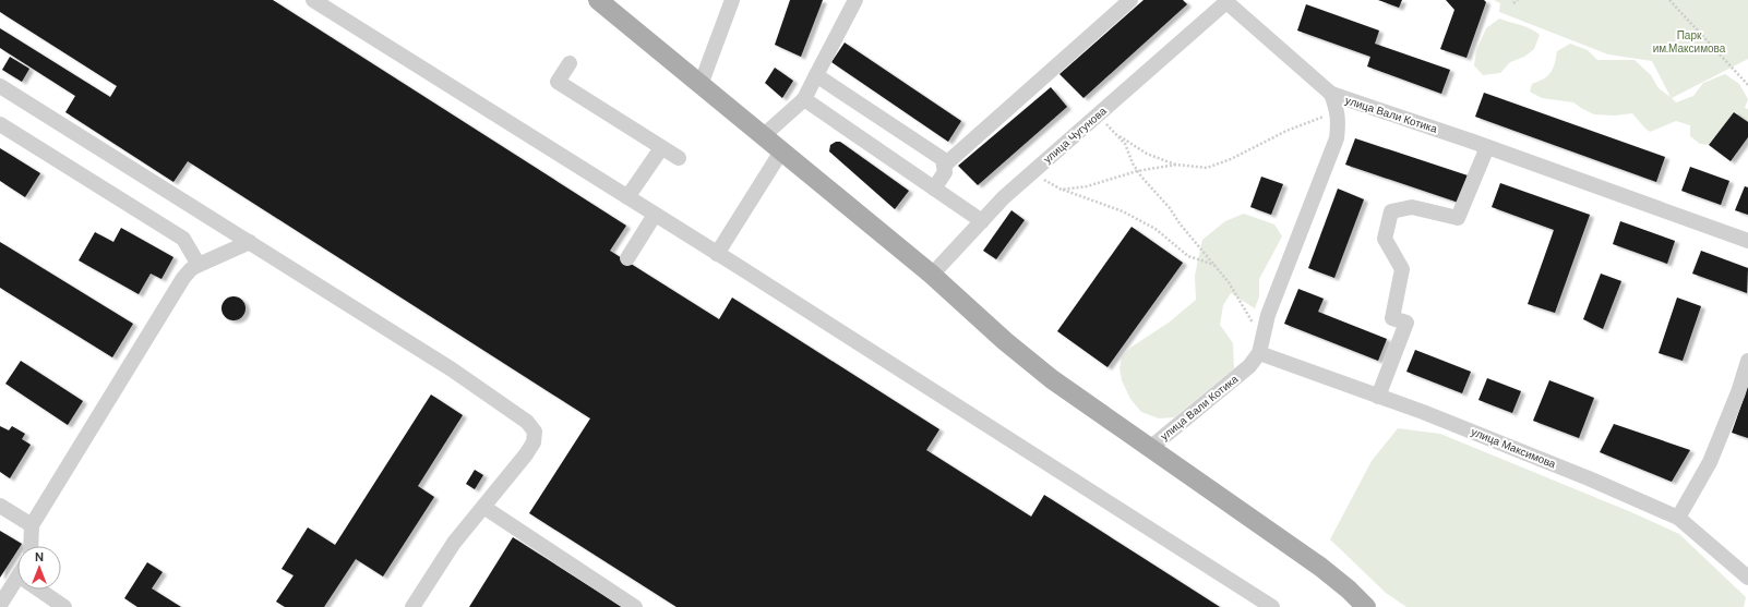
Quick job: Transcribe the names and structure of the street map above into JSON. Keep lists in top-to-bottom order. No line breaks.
{"streets":{"street":["улица Вали Котика","улица Чугунова","улица Максимова"]},"crossings":[["улица Вали Котика","улица Чугунова"],["улица Вали Котика","улица Максимова"]],"parks":["Парк им.Максимова"],"north":"top"}
